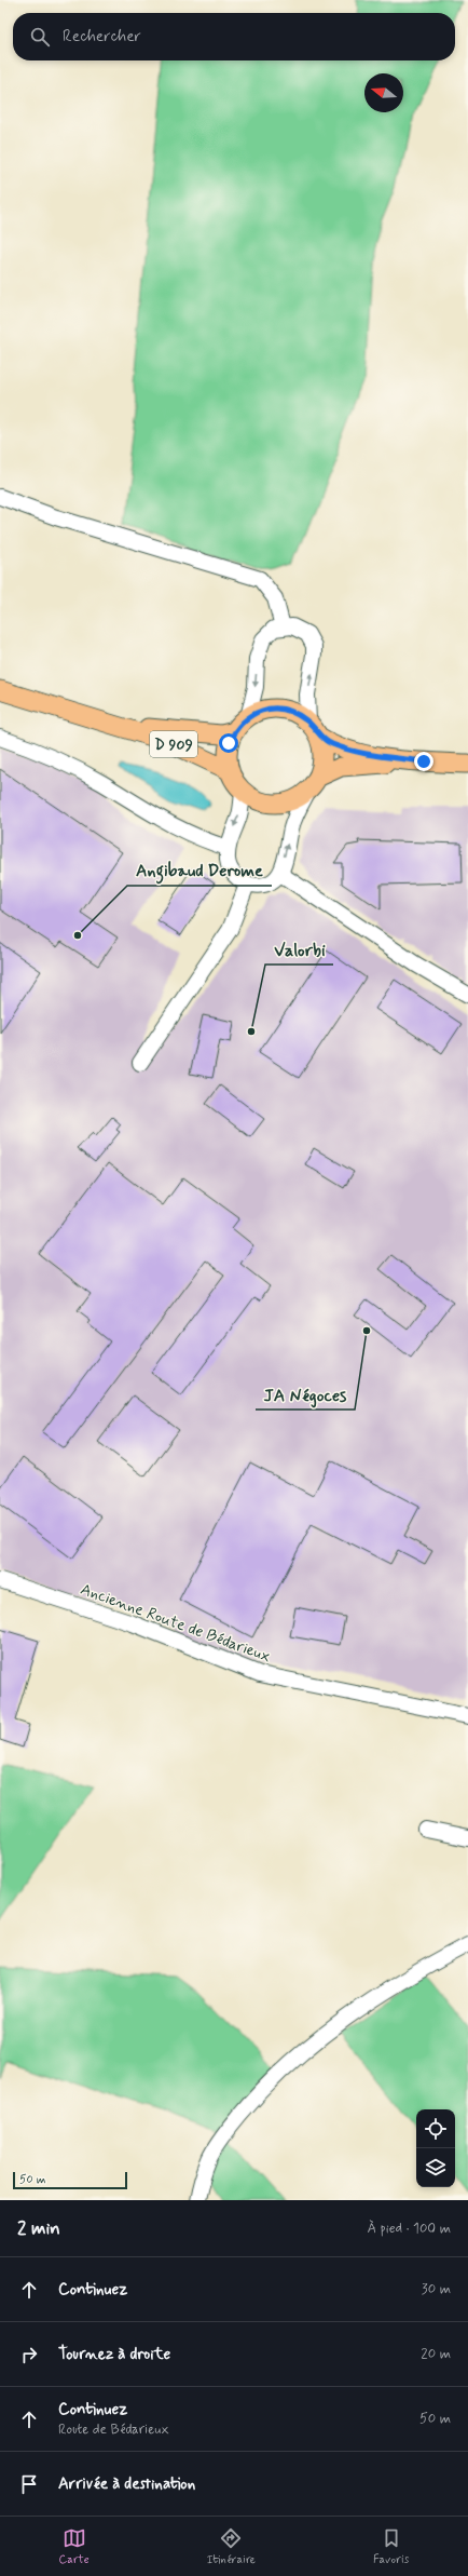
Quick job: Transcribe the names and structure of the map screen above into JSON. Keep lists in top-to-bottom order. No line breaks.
{"streets":{"main road":["D 909"],"street":["Ancienne Route de Bédarieux"]},"places":["Angibaud Derome","Valorbi","JA Négoces"],"scale_bar":"50 m","north":"left","page":{"search":"Rechercher","scale":"50 m","heading":["2 min","À pied · 100 m"],"list":[["Continuez","30 m"],["Tournez à droite","20 m"],["Continuez","Route de Bédarieux","50 m"],"Arrivée à destination"],"nav":["Carte","Itinéraire","Favoris"]}}
